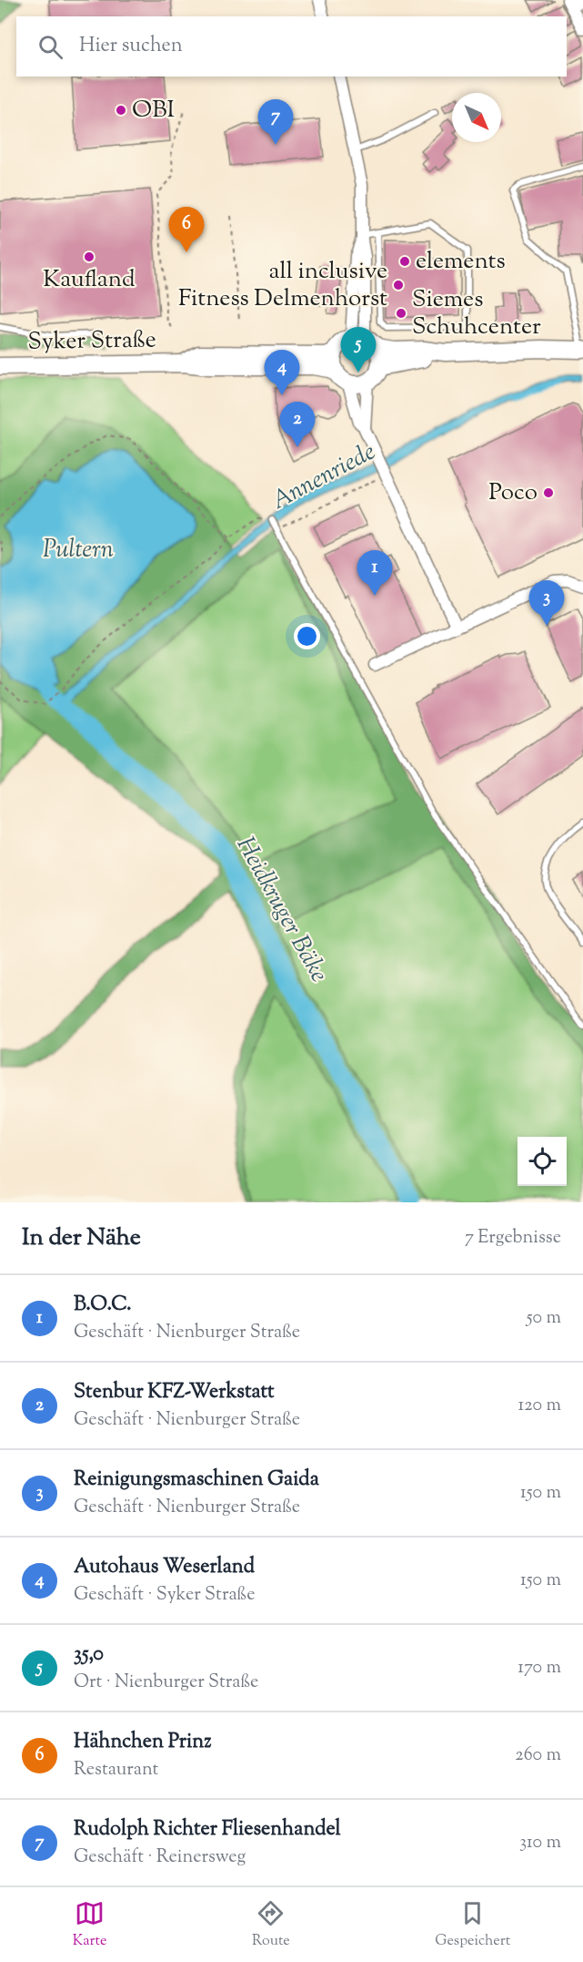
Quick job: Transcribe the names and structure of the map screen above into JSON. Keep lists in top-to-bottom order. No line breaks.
{"streets":{"main road":["Syker Straße"]},"water":["Annenriede","Pultern","Heidkruger Bäke"],"places":["OBI","Kaufland","elements","all inclusive Fitness Delmenhorst","Siemes Schuhcenter","Poco"],"north":"bottom right","page":{"search":"Hier suchen","pins":["7","6","5","4","2","1","3"],"heading":["In der Nähe","7 Ergebnisse"],"list":[{"mark":"1","name":"B.O.C.","note":"Geschäft · Nienburger Straße","value":"50 m"},{"mark":"2","name":"Stenbur KFZ-Werkstatt","note":"Geschäft · Nienburger Straße","value":"120 m"},{"mark":"3","name":"Reinigungsmaschinen Gaida","note":"Geschäft · Nienburger Straße","value":"150 m"},{"mark":"4","name":"Autohaus Weserland","note":"Geschäft · Syker Straße","value":"150 m"},{"mark":"5","name":"35,0","note":"Ort · Nienburger Straße","value":"170 m"},{"mark":"6","name":"Hähnchen Prinz","note":"Restaurant","value":"260 m"},{"mark":"7","name":"Rudolph Richter Fliesenhandel","note":"Geschäft · Reinersweg","value":"310 m"}],"nav":["Karte","Route","Gespeichert"]}}
